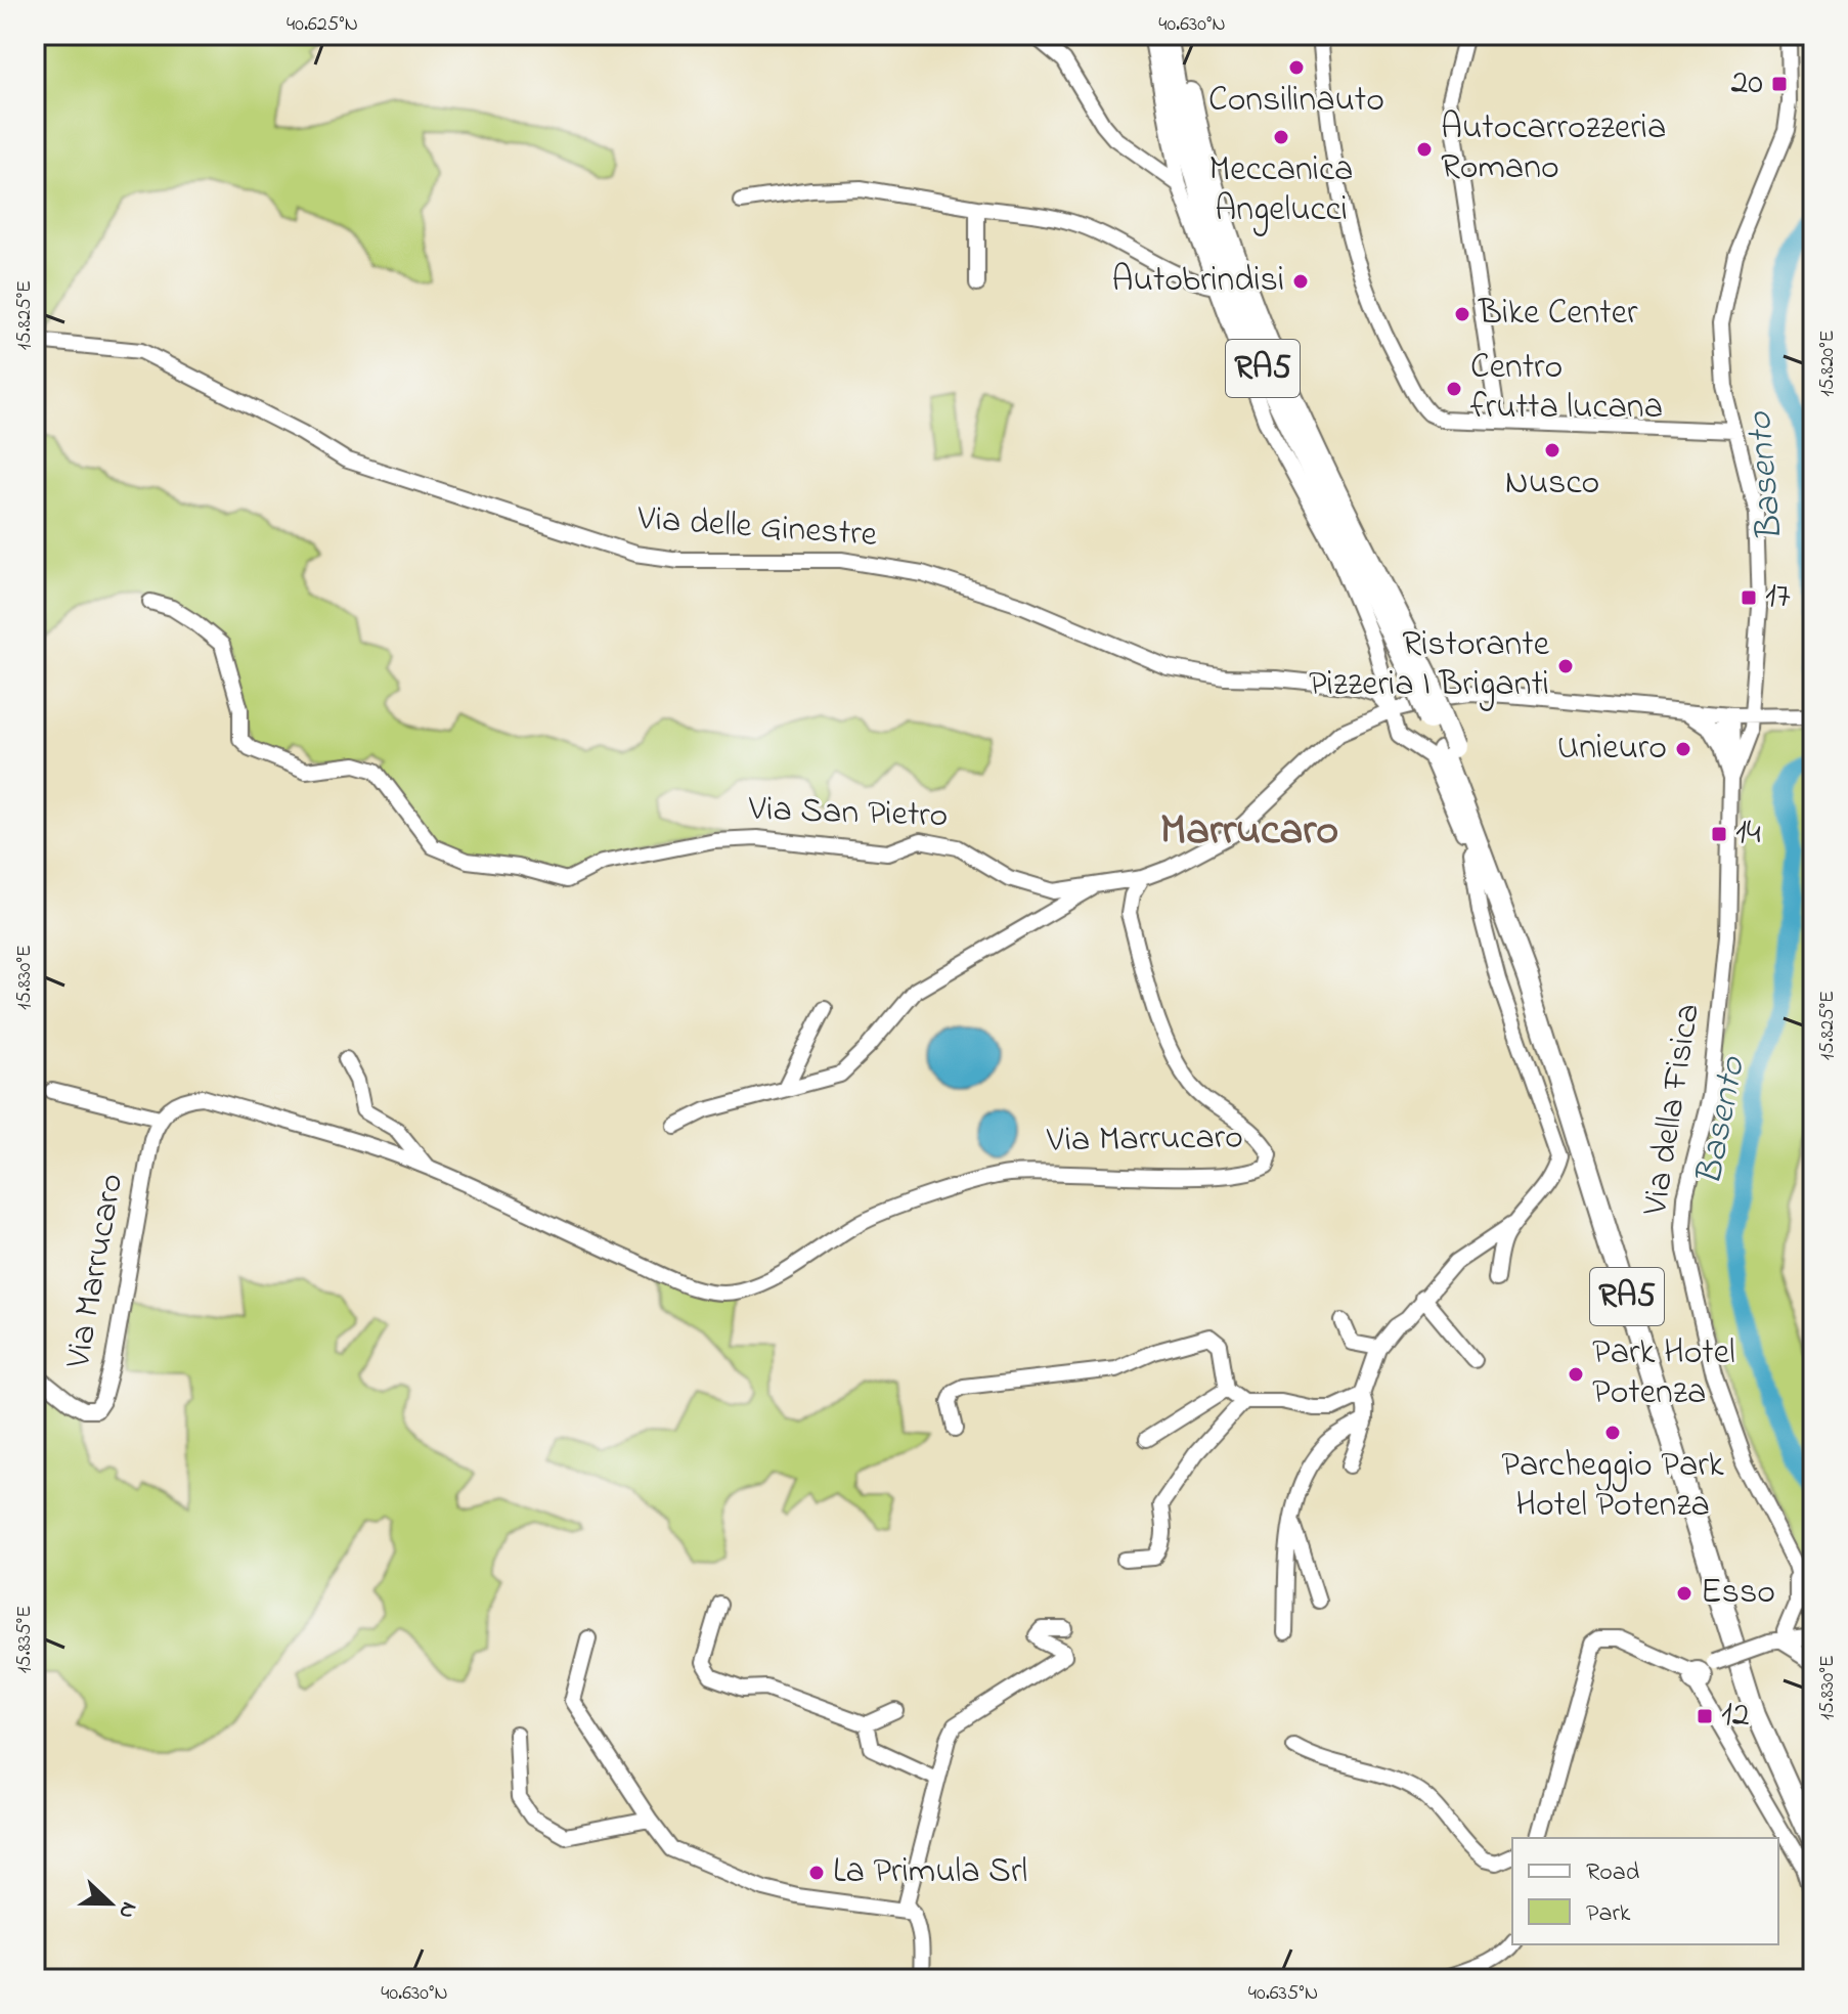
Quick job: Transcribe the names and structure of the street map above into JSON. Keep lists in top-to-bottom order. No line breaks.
{"streets":{"highway":["RA5"],"street":["Via delle Ginestre","Via San Pietro","Via della Fisica","Via Marrucaro"]},"crossings":[["Via San Pietro","Via Marrucaro"]],"districts":["Marrucaro"],"water":["Basento"],"places":{"other":["Consilinauto","Meccanica Angelucci","Autocarrozzeria Romano","Autobrindisi","Bike Center","Centro frutta lucana","Nusco","Ristorante Pizzeria I Briganti","Unieuro","Park Hotel Potenza","Parcheggio Park Hotel Potenza","Esso","La Primula Srl"],"transit":["20","17","14","12"]},"legend":["Road","Park"],"north":"right","coordinates":["40.625°N","40.630°N","15.825°E","15.820°E","15.830°E","15.835°E","40.635°N"]}
